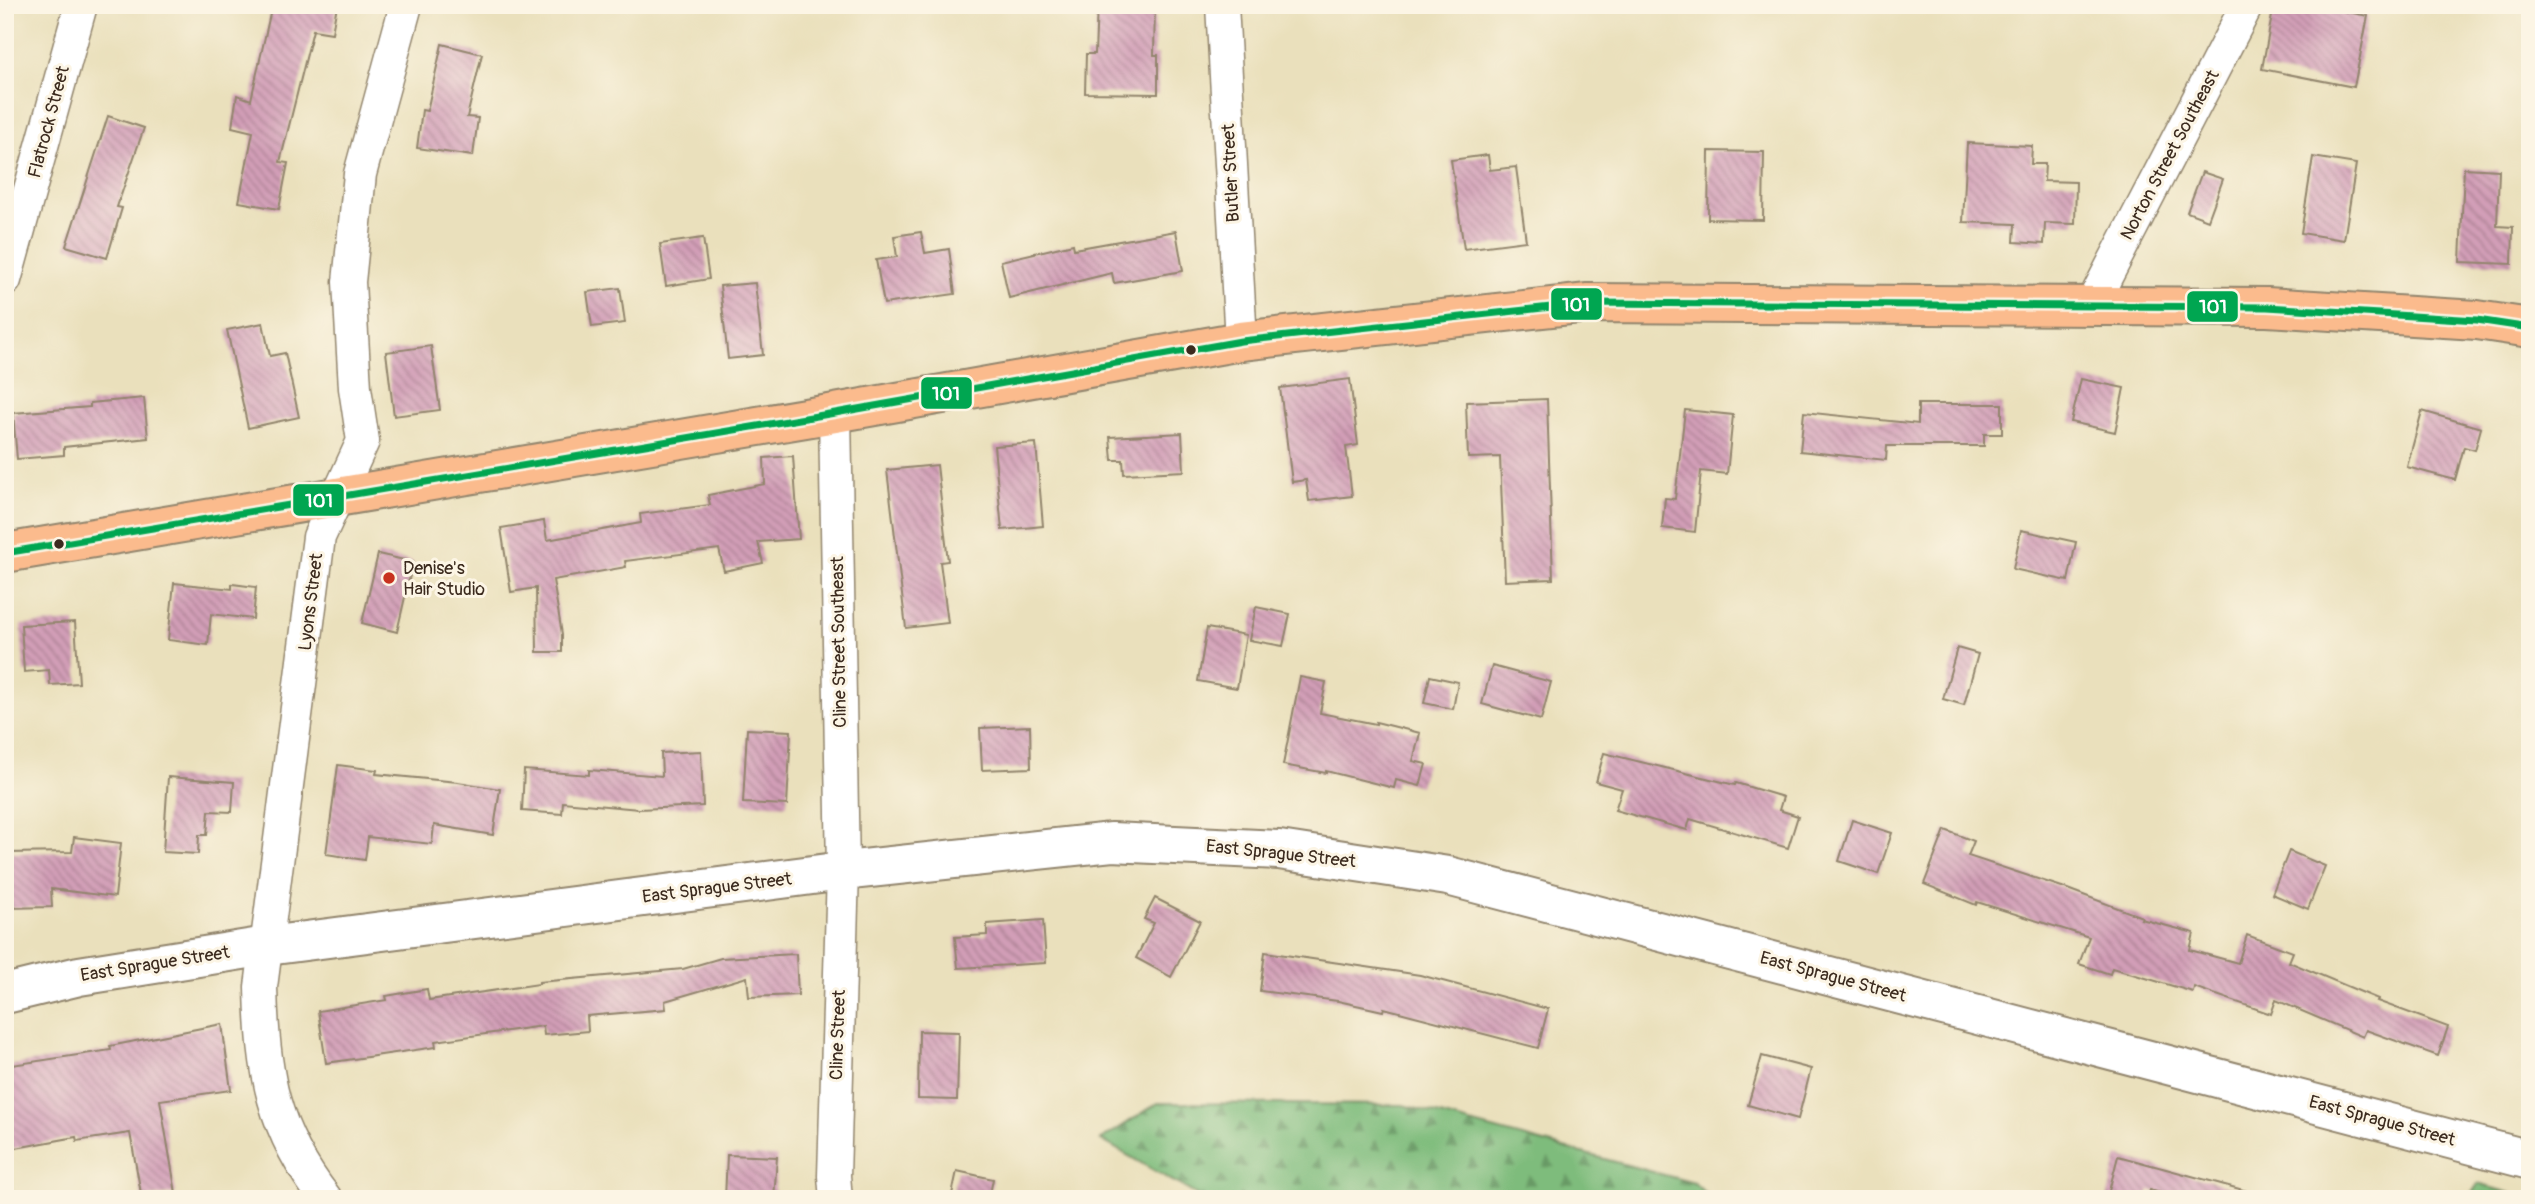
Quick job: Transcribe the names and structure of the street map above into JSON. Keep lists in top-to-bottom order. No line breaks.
{"streets":{"street":["Flatrock Street","Norton Street Southeast","Butler Street","Lyons Street","Cline Street Southeast","East Sprague Street","Cline Street"]},"crossings":[["Lyons Street","East Sprague Street"],["Cline Street Southeast","East Sprague Street"],["Cline Street Southeast","Cline Street"],["East Sprague Street","Cline Street"]],"places":["Denise's Hair Studio"],"lines":["transit line 101"]}
